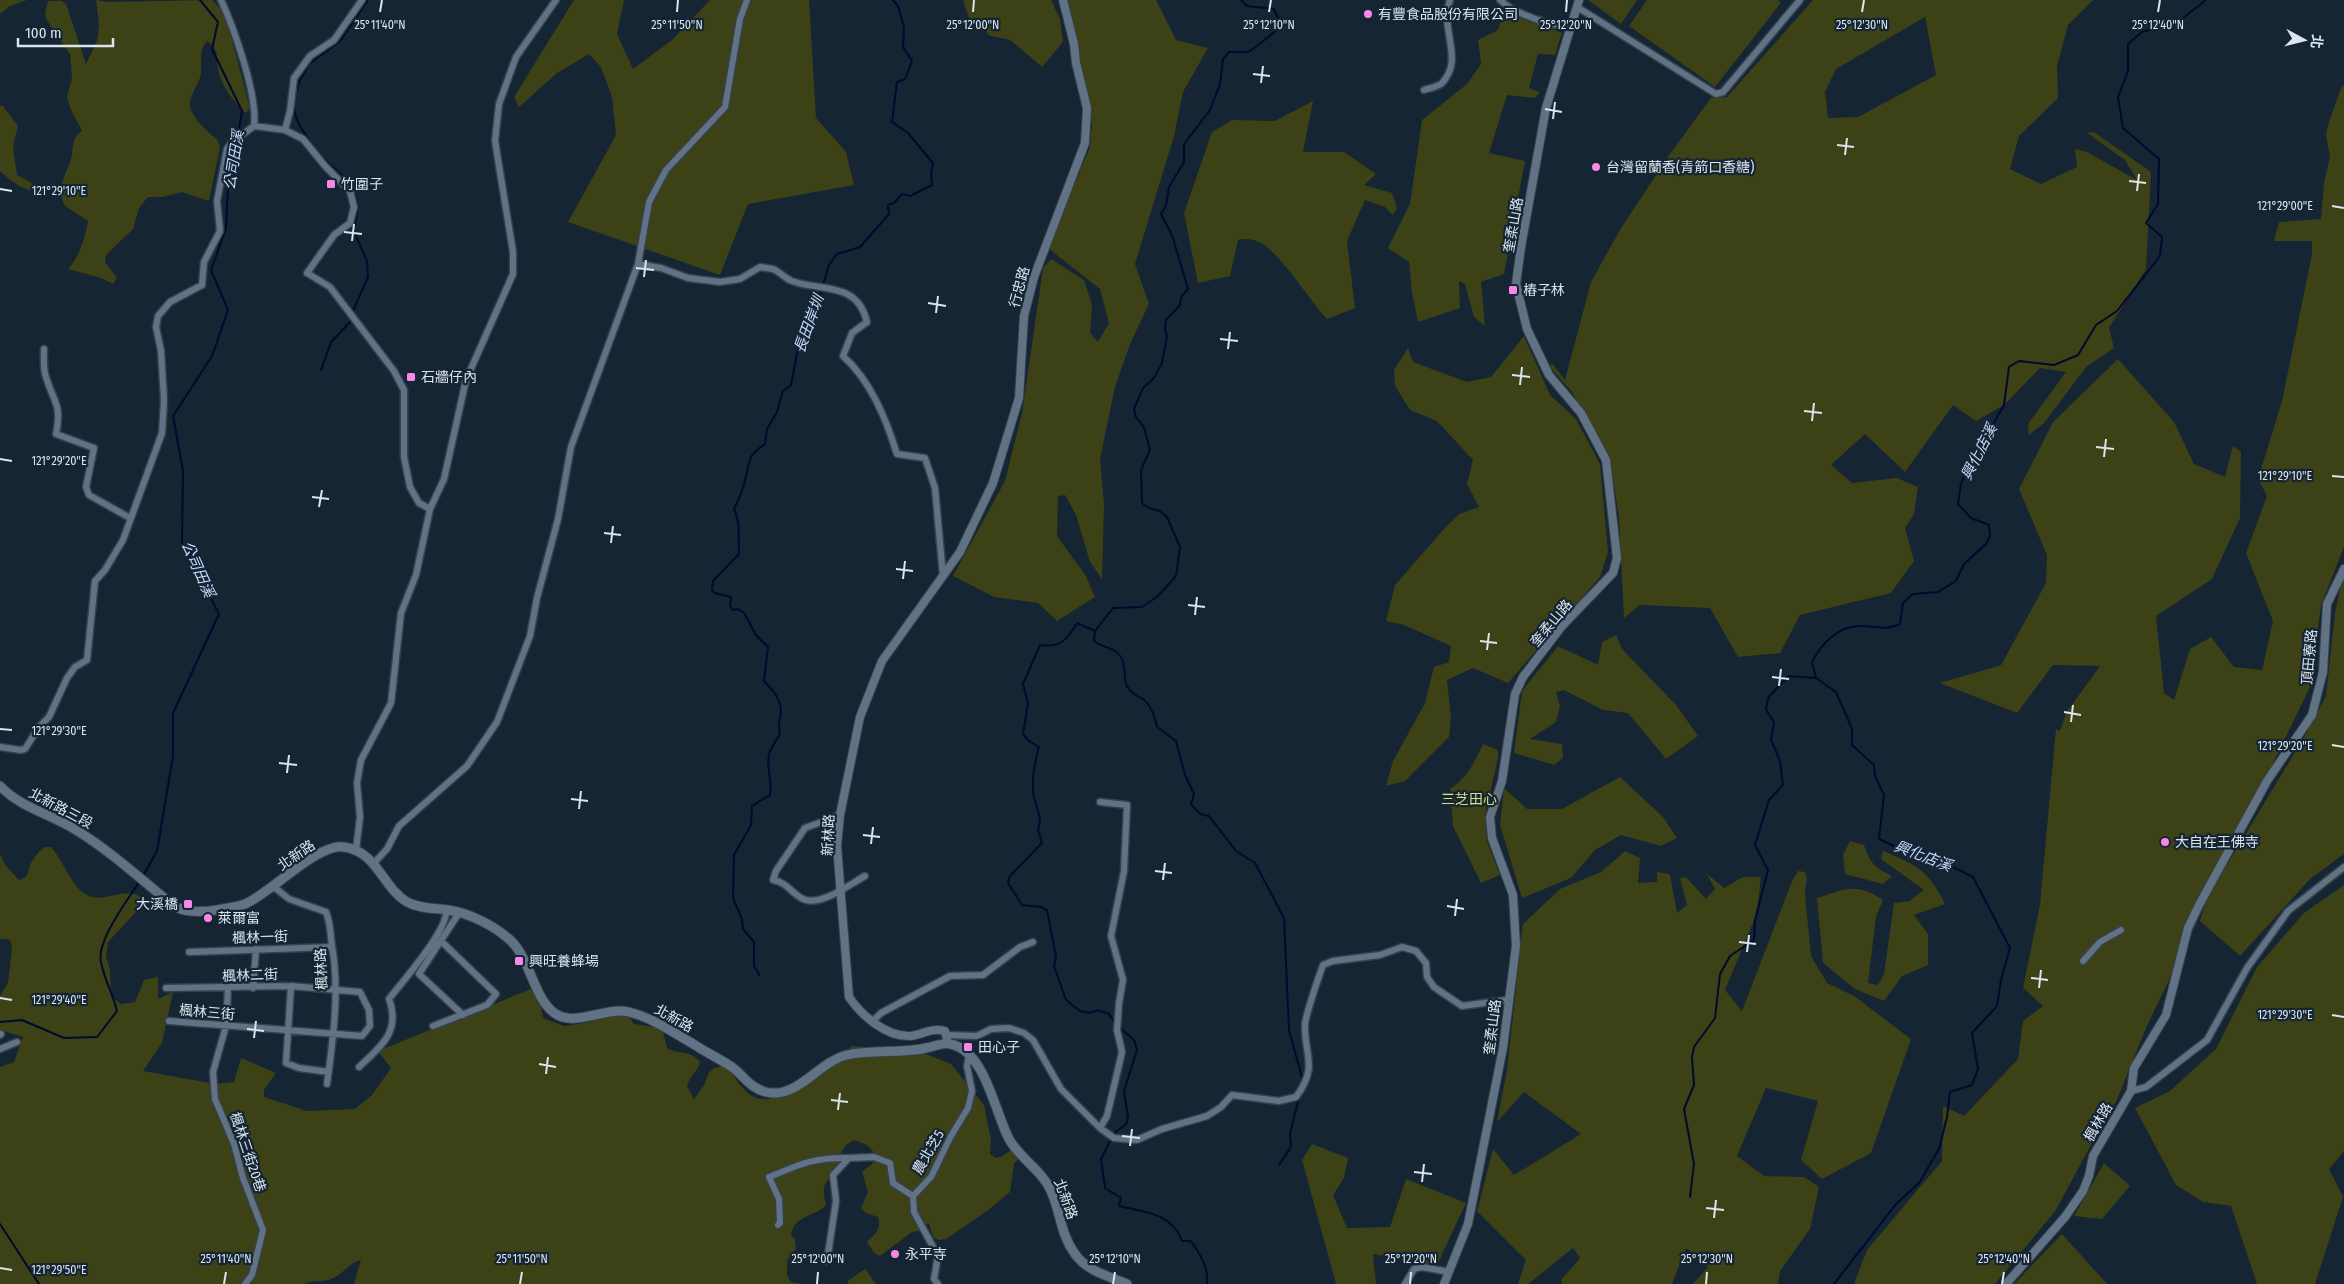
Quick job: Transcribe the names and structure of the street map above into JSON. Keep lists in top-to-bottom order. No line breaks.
{"streets":{"main road":["北新路三段","北新路"],"street":["奎柔山路","行忠路","頂田寮路","新林路","楓林一街","楓林路","楓林二街","楓林三街","楓林三街20巷","農北芝5"]},"crossings":[["行忠路","新林路"],["頂田寮路","楓林路"],["北新路三段","北新路"],["新林路","北新路"],["北新路","楓林路"],["北新路","農北芝5"],["楓林一街","楓林路"],["楓林路","楓林二街"],["楓林路","楓林三街"],["楓林二街","楓林三街"],["楓林二街","楓林三街20巷"],["楓林三街","楓林三街20巷"]],"water":["公司田溪","長田岸圳","興化店溪"],"parks":["三芝田心"],"places":{"other":["有豐食品股份有限公司","台灣留蘭香(青箭口香糖)","大自在王佛寺","萊爾富","永平寺"],"transit":["竹圍子","樁子林","石牆仔內","大溪橋","興旺養蜂場","田心子"]},"scale_bar":"100 m","north":"right","coordinates":["25°12'00\"N","25°11'40\"N","25°11'50\"N","25°12'10\"N","25°12'20\"N","25°12'30\"N","25°12'40\"N","121°29'10\"E","121°29'00\"E","121°29'20\"E","121°29'30\"E","121°29'40\"E","121°29'50\"E"]}
